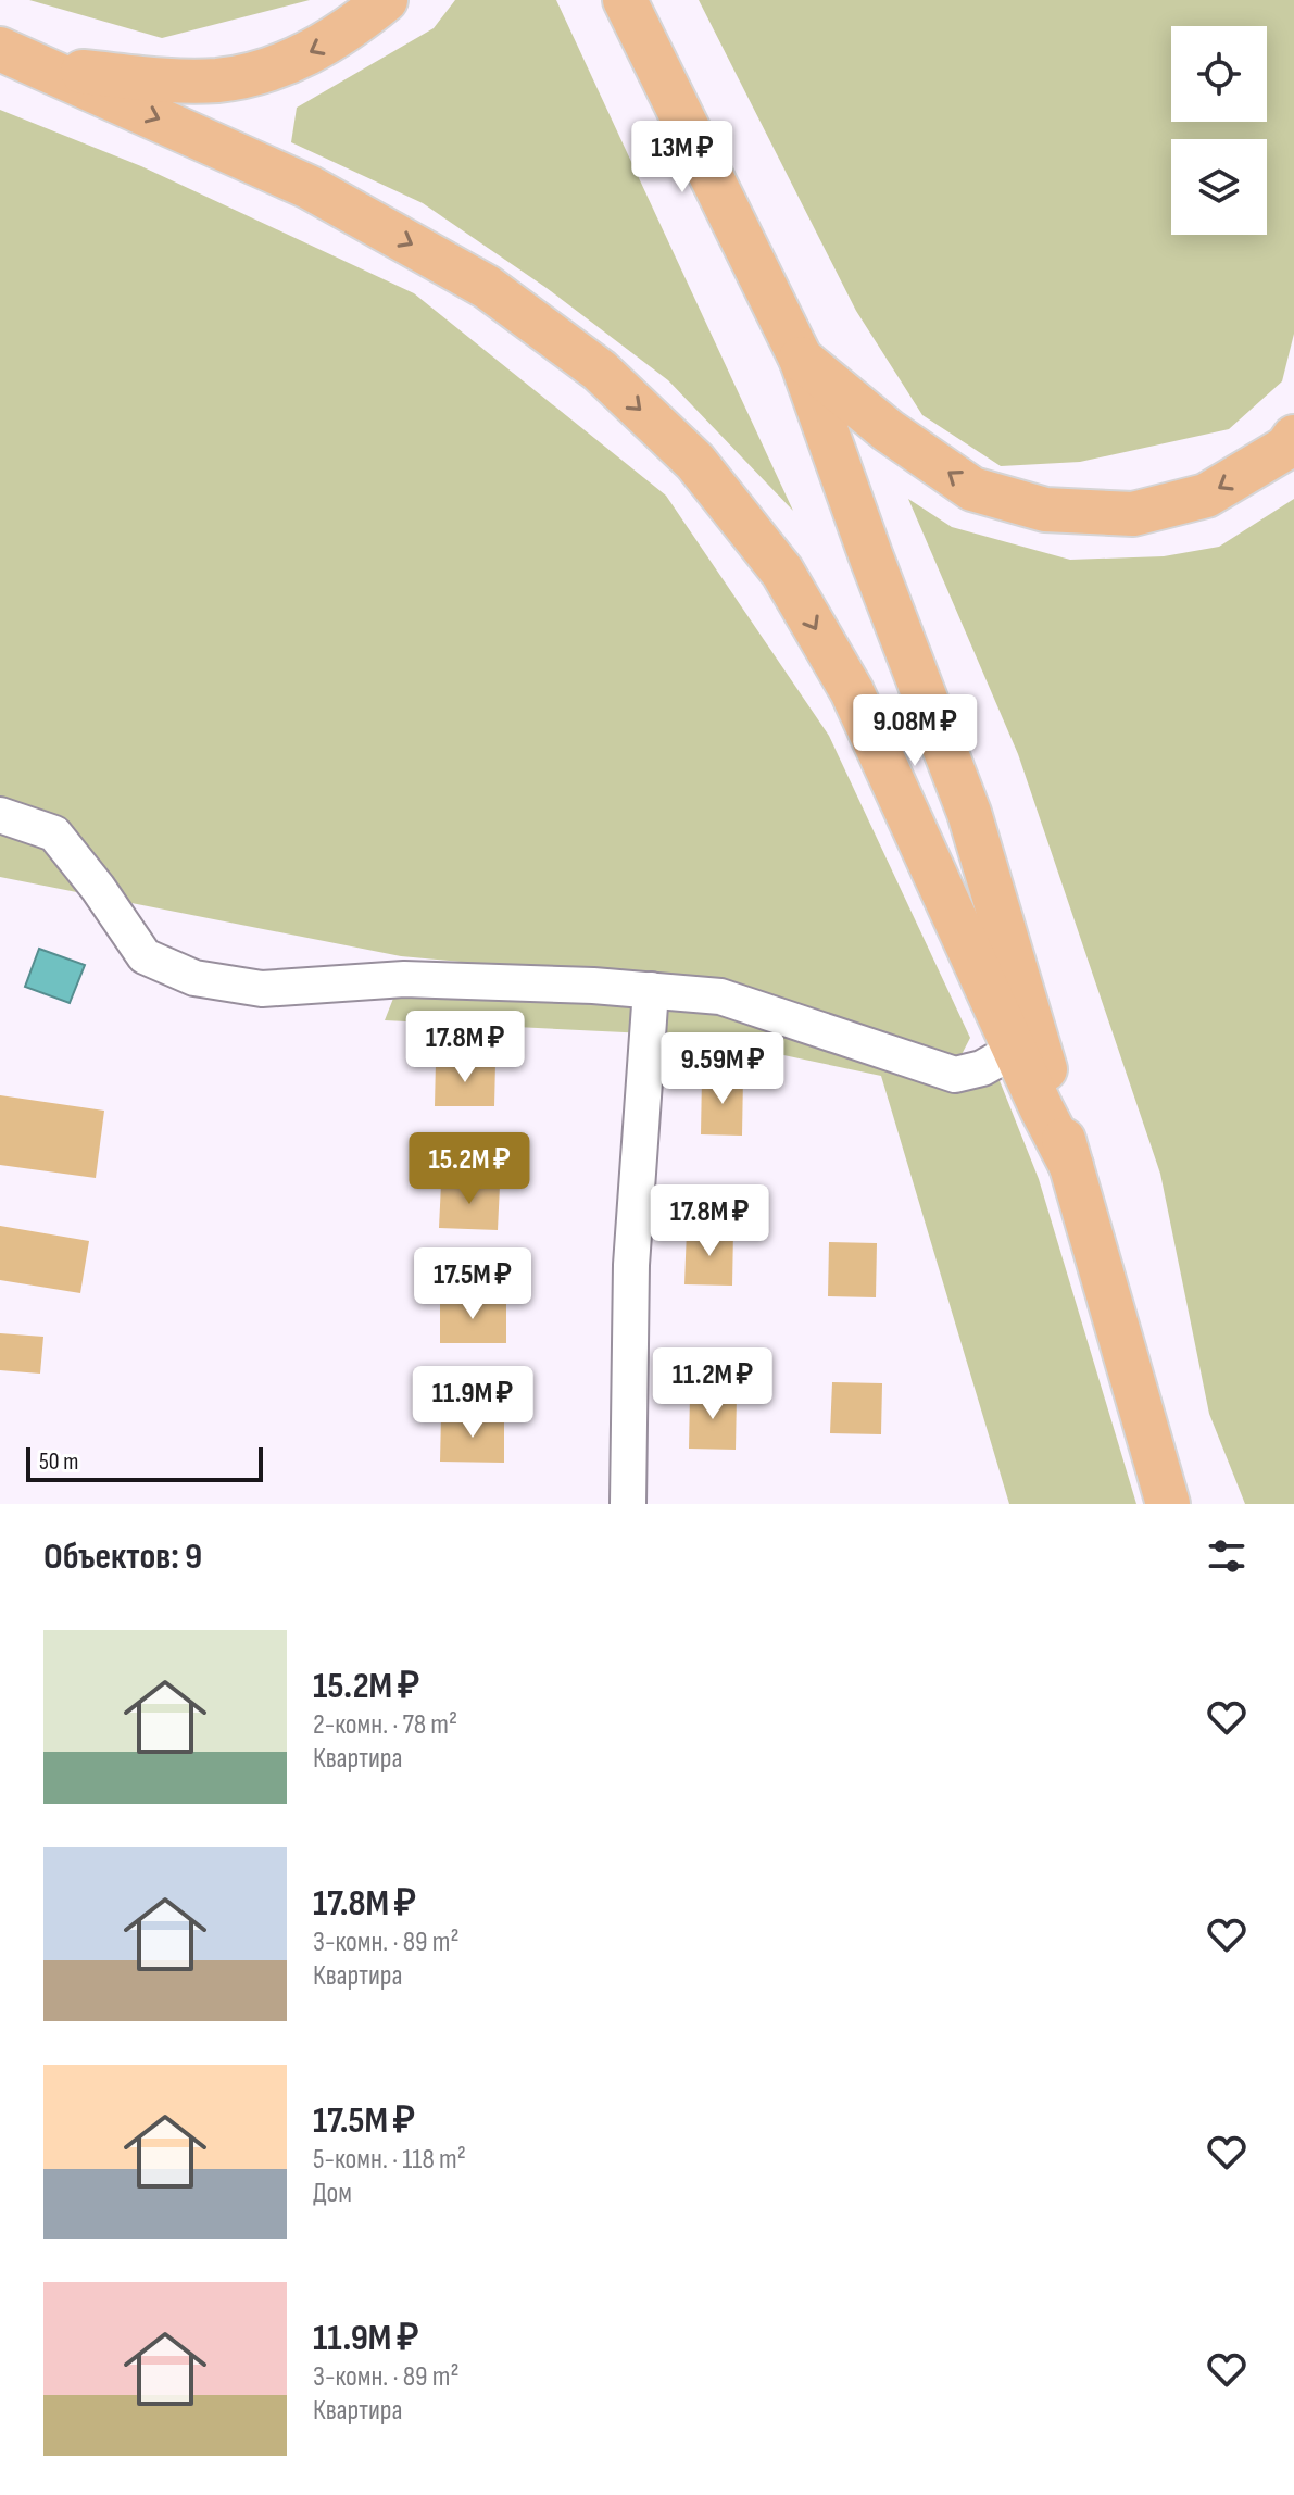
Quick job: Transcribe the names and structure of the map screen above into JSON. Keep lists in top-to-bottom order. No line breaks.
{"scale_bar":"50 m","page":{"price":["13M ₽","9.08M ₽","17.8M ₽","9.59M ₽","15.2M ₽","17.8M ₽","17.5M ₽","11.2M ₽","11.9M ₽"],"scale":"50 m","heading":"Объектов: 9","list":[{"name":"15.2M ₽","note":"2-комн. · 78 m² · Квартира"},{"name":"17.8M ₽","note":"3-комн. · 89 m² · Квартира"},{"name":"17.5M ₽","note":"5-комн. · 118 m² · Дом"},{"name":"11.9M ₽","note":"3-комн. · 89 m² · Квартира"}]}}
